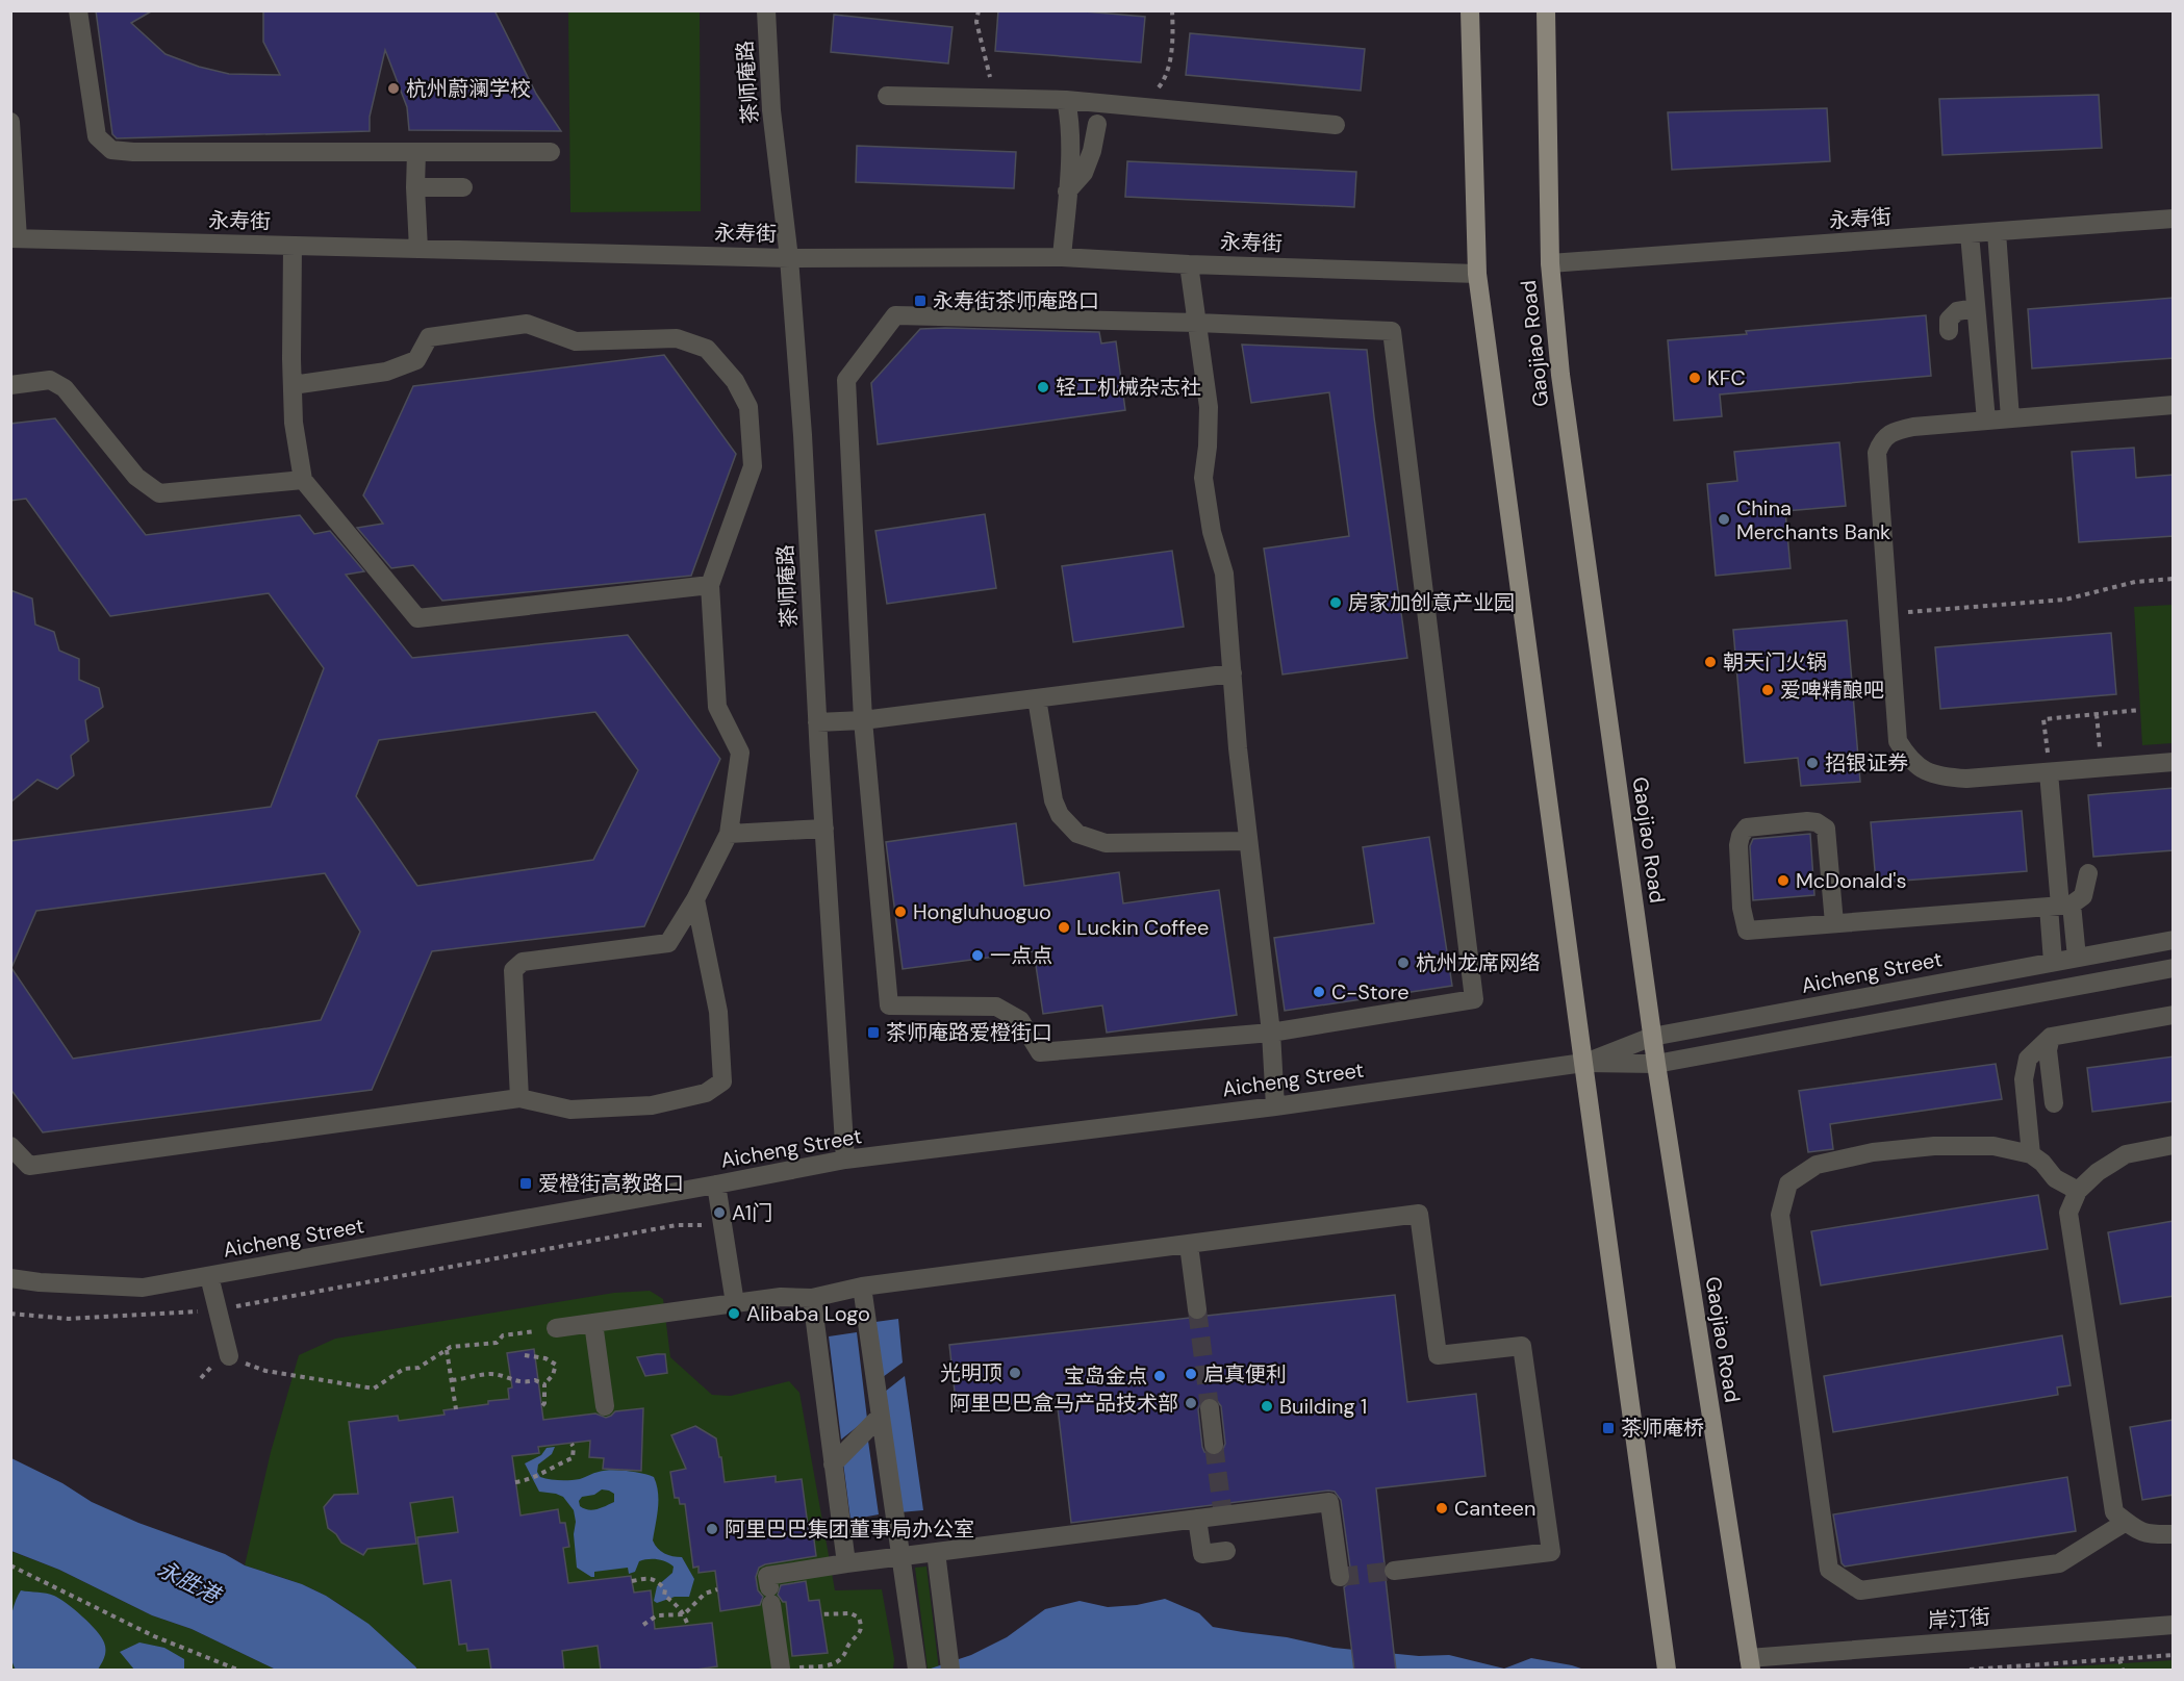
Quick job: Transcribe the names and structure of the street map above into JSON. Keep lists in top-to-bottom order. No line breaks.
{"streets":{"main road":["Gaojiao Road"],"street":["茶师庵路","永寿街","Aicheng Street","岸汀街"]},"crossings":[["茶师庵路","永寿街"],["茶师庵路","Aicheng Street"],["永寿街","Gaojiao Road"],["Gaojiao Road","Aicheng Street"],["Gaojiao Road","岸汀街"]],"water":["永胜港"],"places":{"other":["杭州蔚澜学校","KFC","轻工机械杂志社","China Merchants Bank","房家加创意产业园","朝天门火锅","爱啤精酿吧","招银证券","McDonald's","Hongluhuoguo","Luckin Coffee","一点点","杭州龙席网络","C-Store","A1门","Alibaba Logo","光明顶","启真便利","宝岛金点","阿里巴巴盒马产品技术部","Building 1","Canteen","阿里巴巴集团董事局办公室"],"transit":["永寿街茶师庵路口","茶师庵路爱橙街口","爱橙街高教路口","茶师庵桥"]}}
